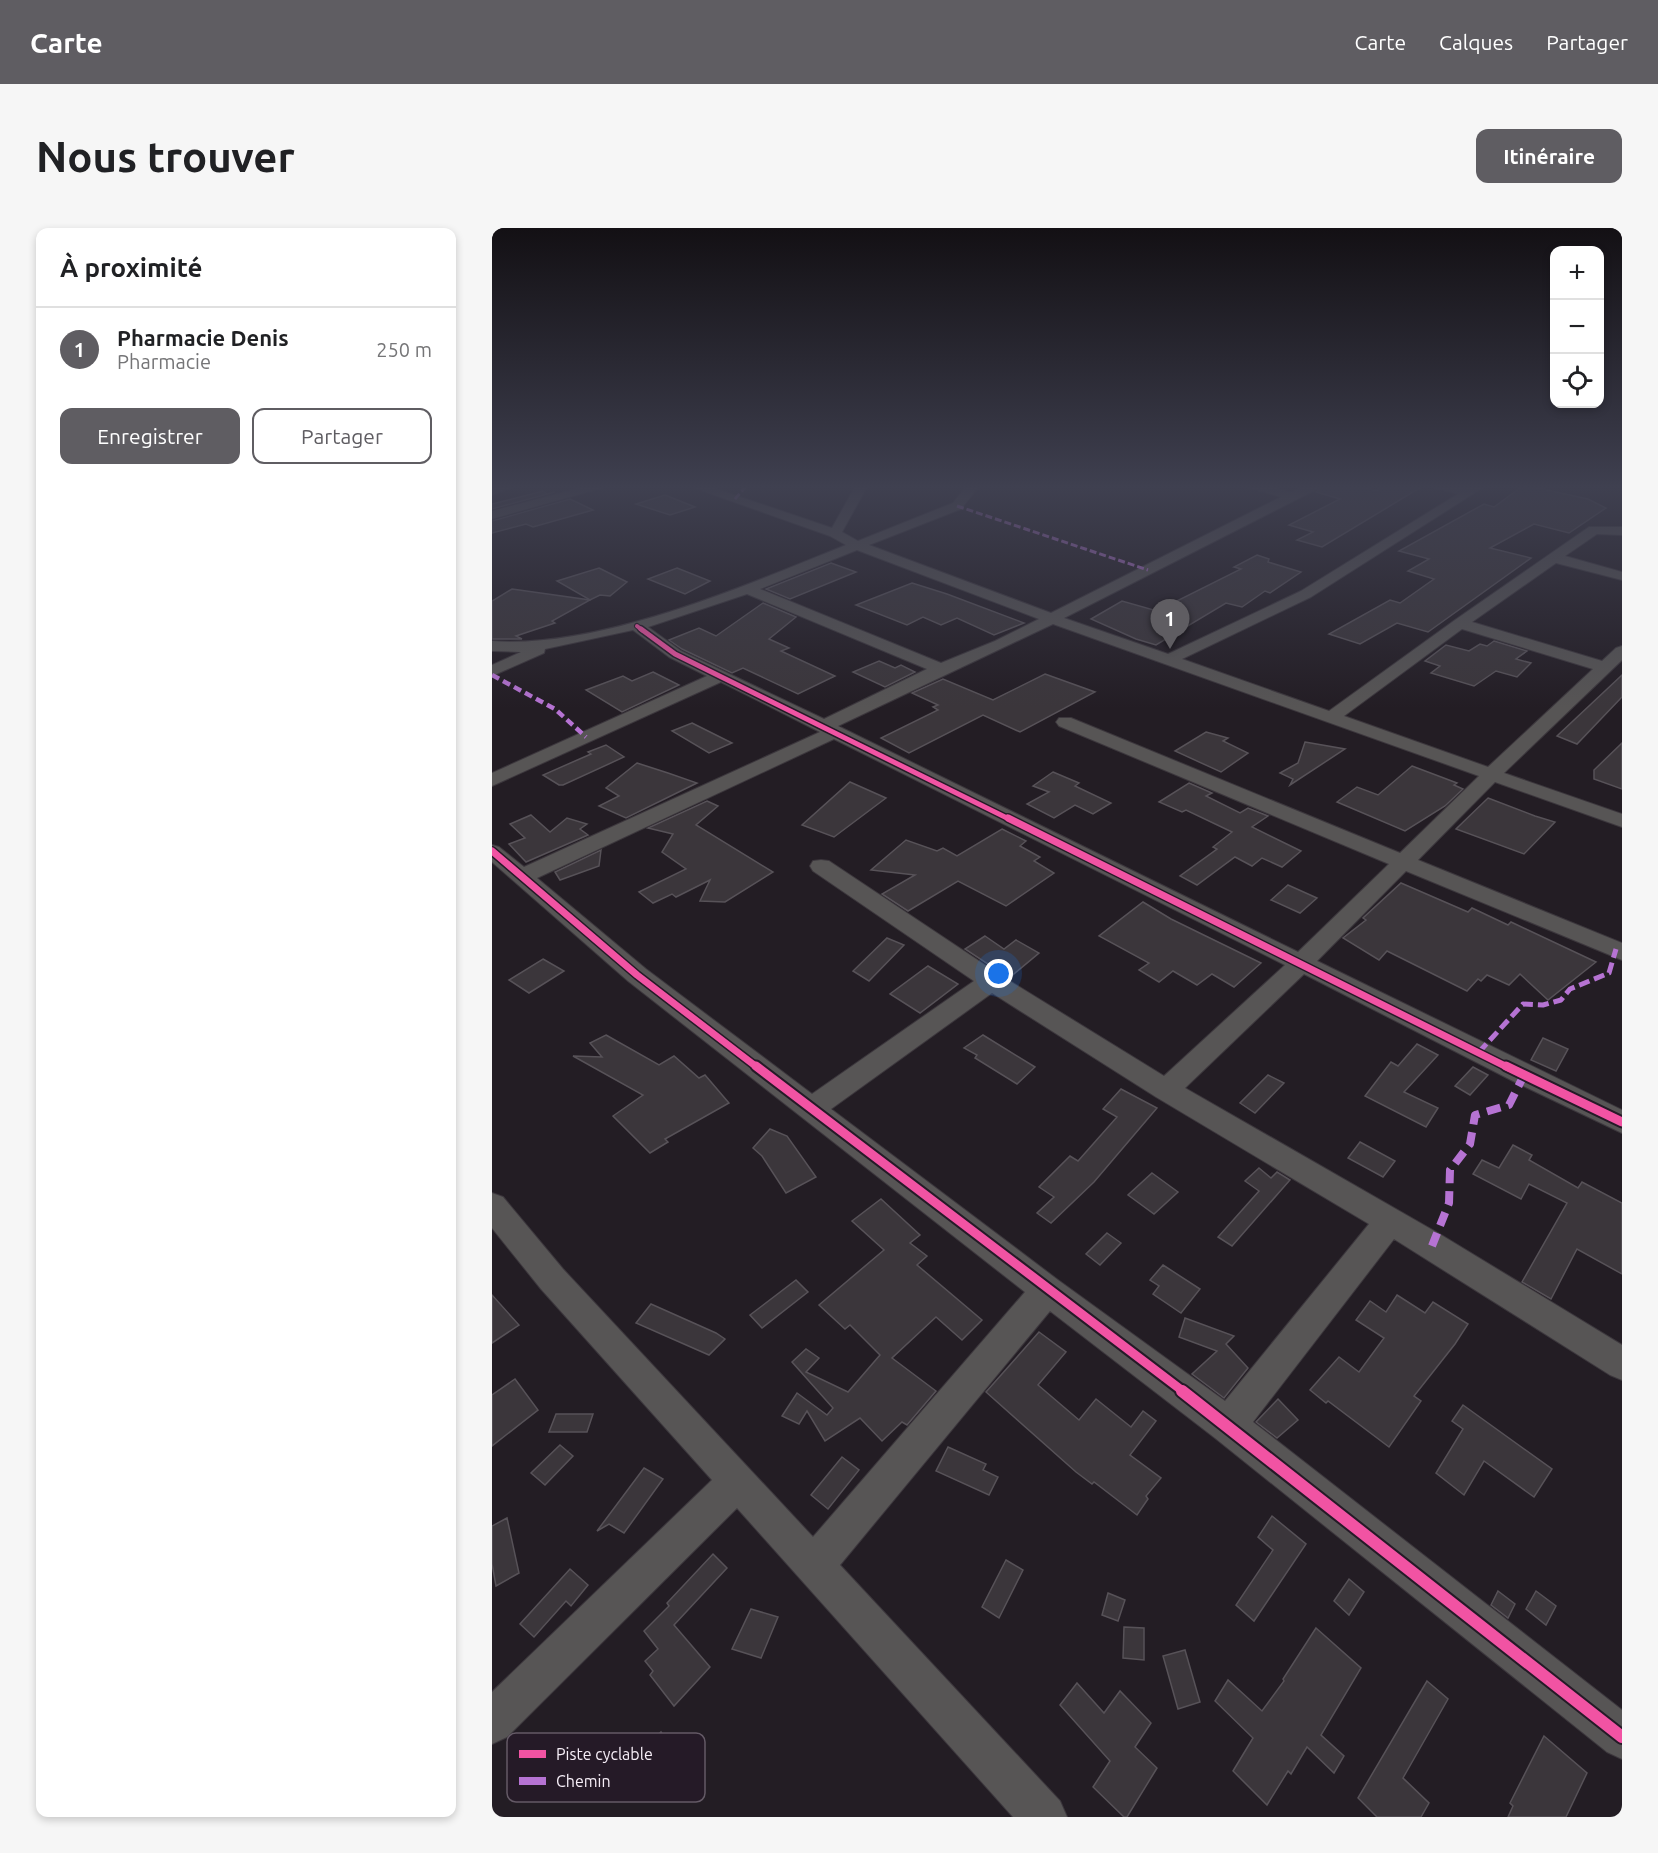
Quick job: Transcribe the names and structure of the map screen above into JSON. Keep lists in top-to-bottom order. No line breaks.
{"legend":["Piste cyclable","Chemin"],"page":{"header":"Carte","nav":["Carte","Calques","Partager"],"buttons":["Itinéraire",["Enregistrer","Partager"]],"title":"Nous trouver","heading":"À proximité","map_buttons":["+","−"],"list":[{"mark":"1","name":"Pharmacie Denis","note":"Pharmacie","value":"250 m"}],"pins":"1"}}
